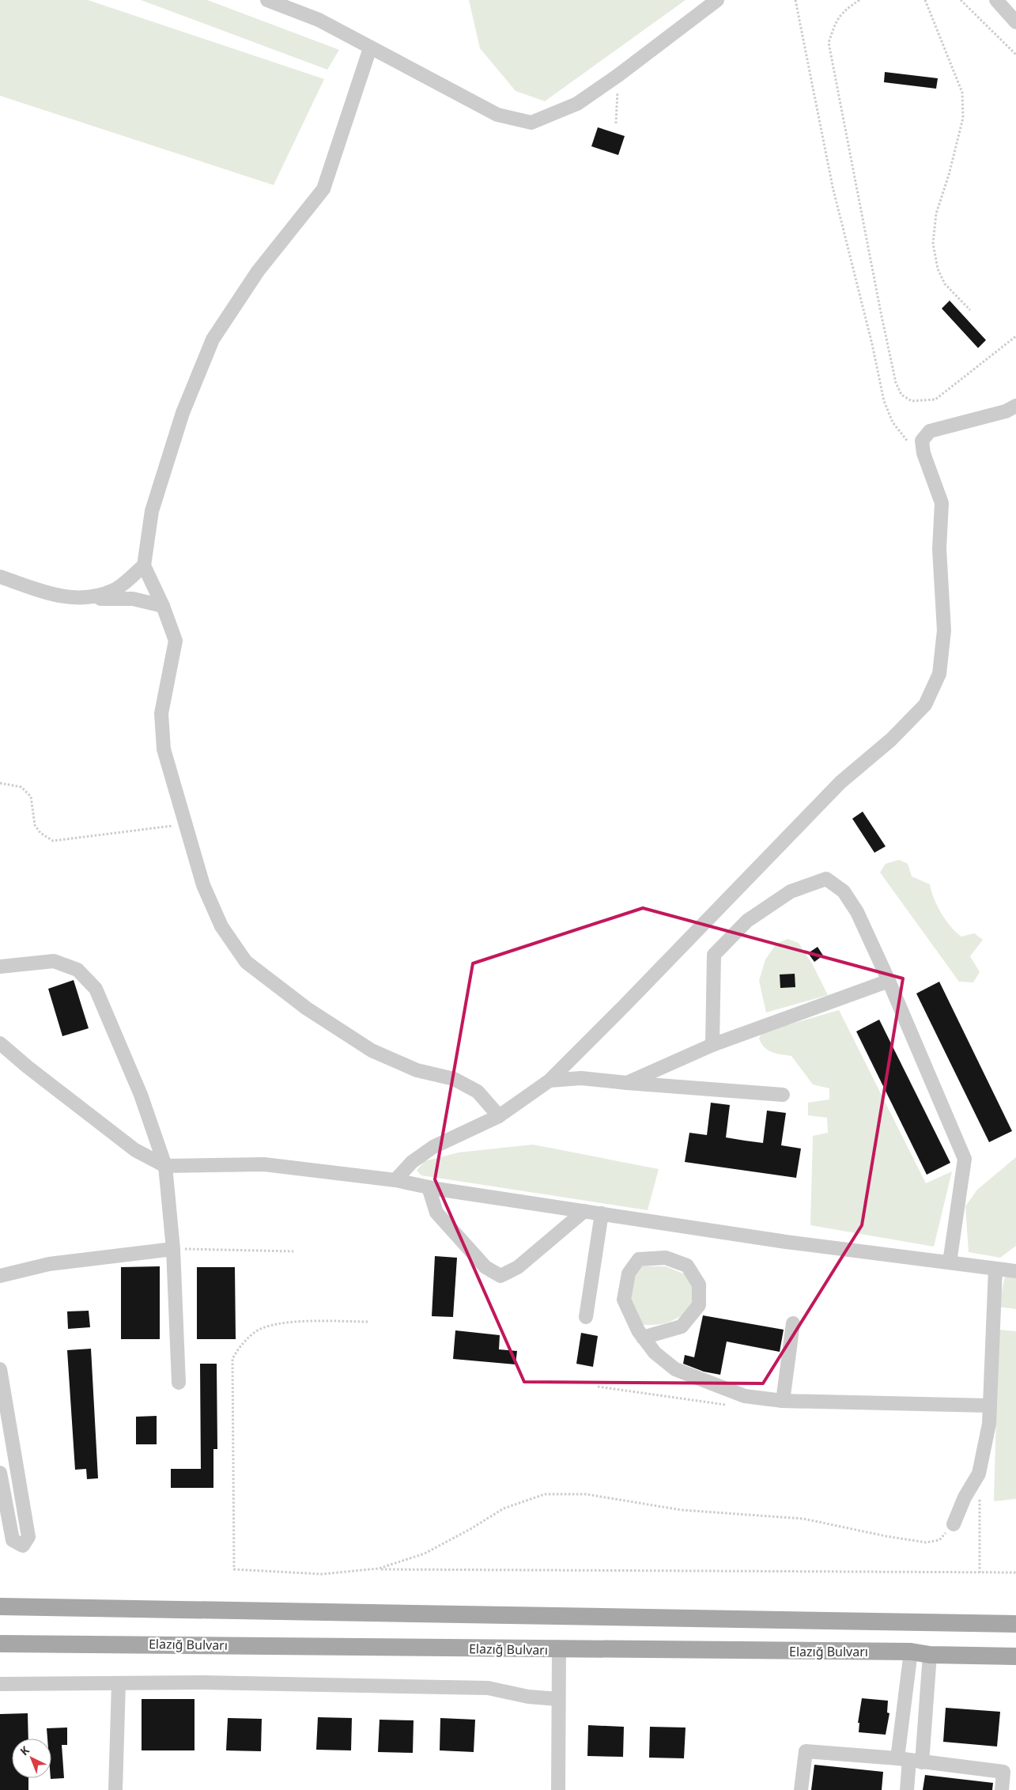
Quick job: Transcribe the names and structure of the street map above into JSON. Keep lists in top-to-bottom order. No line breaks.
{"streets":{"main road":["Elazığ Bulvarı"]},"north":"top left"}
